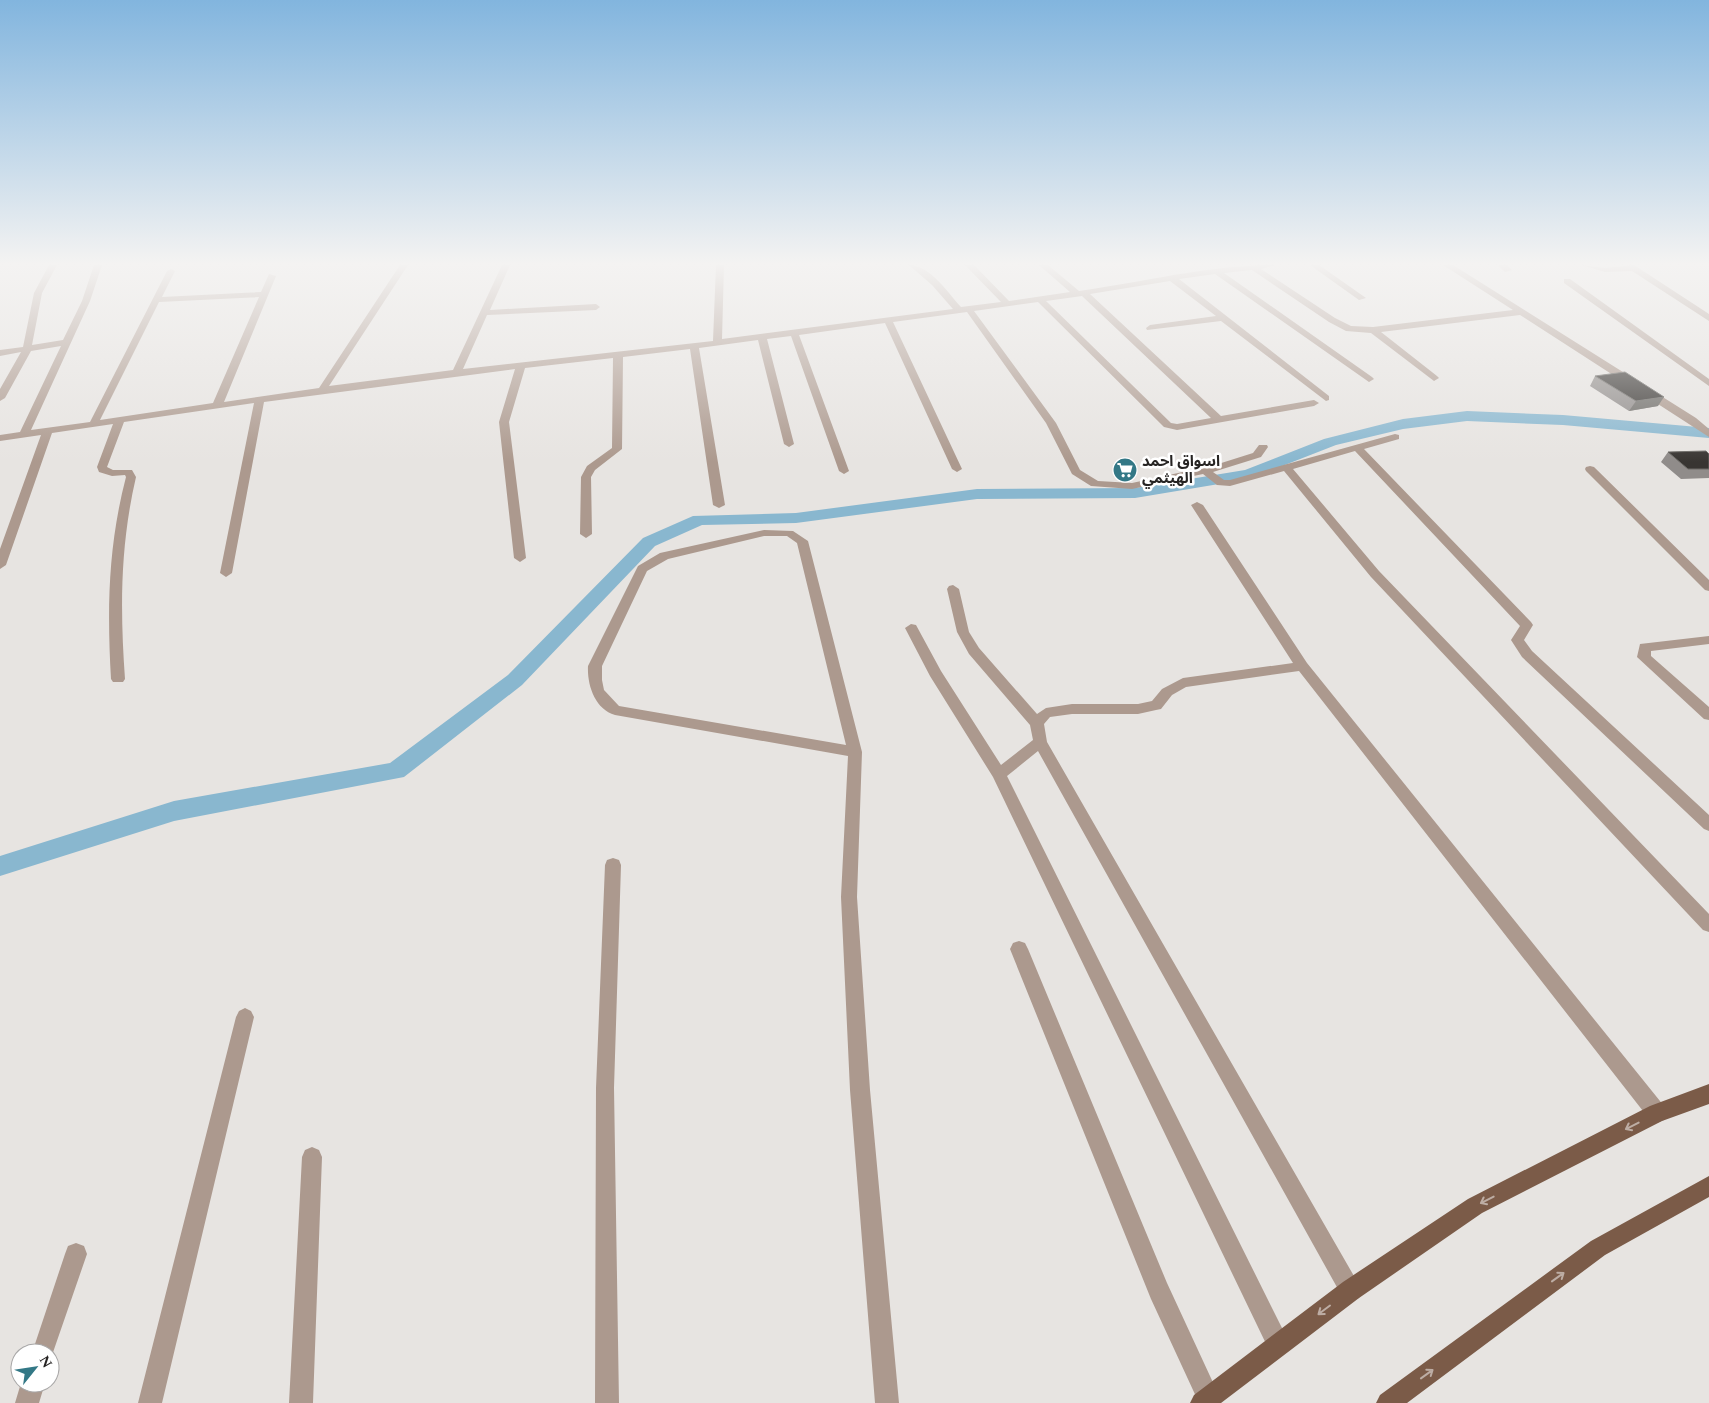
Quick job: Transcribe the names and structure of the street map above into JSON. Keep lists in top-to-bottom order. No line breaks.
{"places":{"supermarket":["اسواق احمد الهيثمي"]},"north":"top right"}
